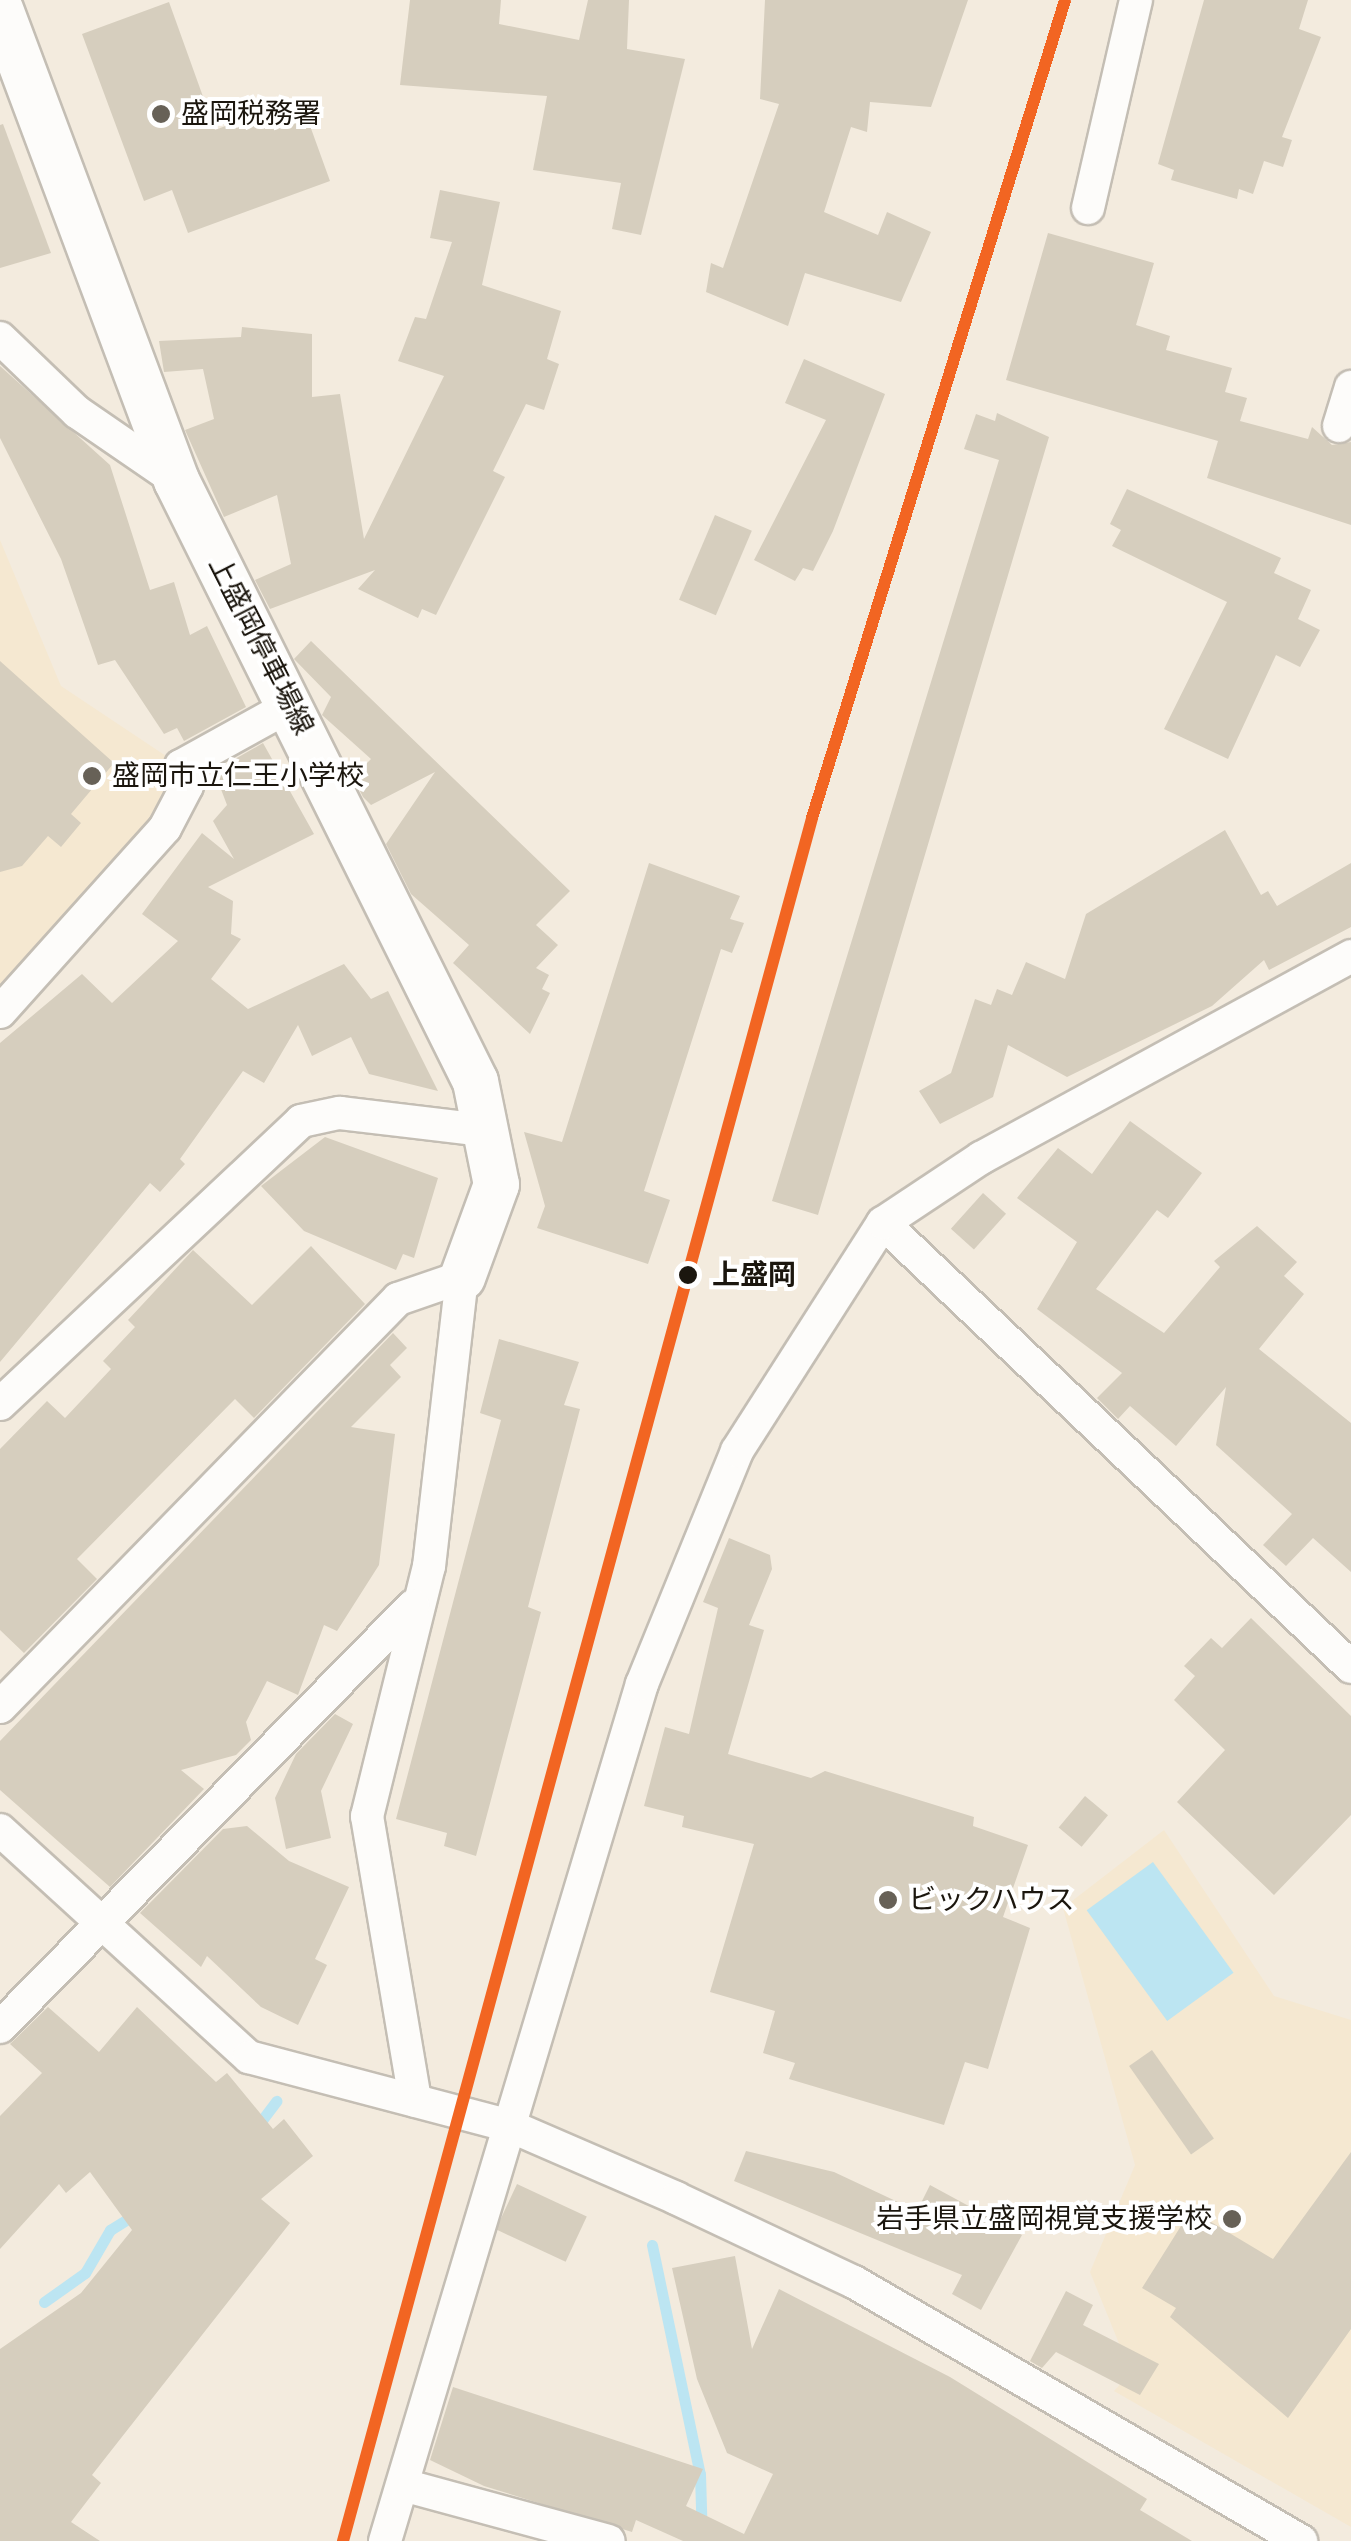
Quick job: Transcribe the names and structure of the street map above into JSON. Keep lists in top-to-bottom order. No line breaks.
{"streets":{"main road":["上盛岡停車場線"]},"places":["盛岡税務署","盛岡市立仁王小学校","上盛岡","ビックハウス","岩手県立盛岡視覚支援学校"]}
